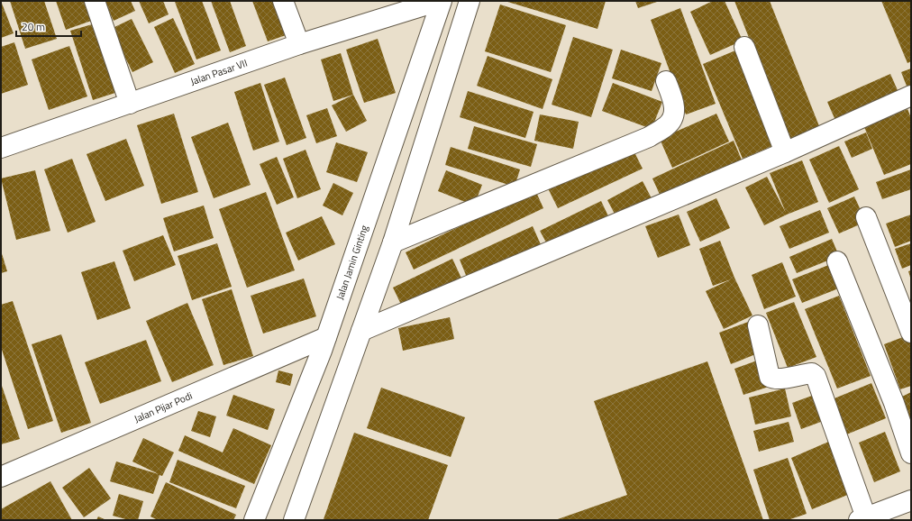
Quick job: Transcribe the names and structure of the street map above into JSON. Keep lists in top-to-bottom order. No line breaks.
{"streets":{"main road":["Jalan Pasar VII","Jalan Jamin Ginting","Jalan Pijar Podi"]},"crossings":[["Jalan Pasar VII","Jalan Jamin Ginting"],["Jalan Jamin Ginting","Jalan Pijar Podi"]],"scale_bar":"20 m"}
